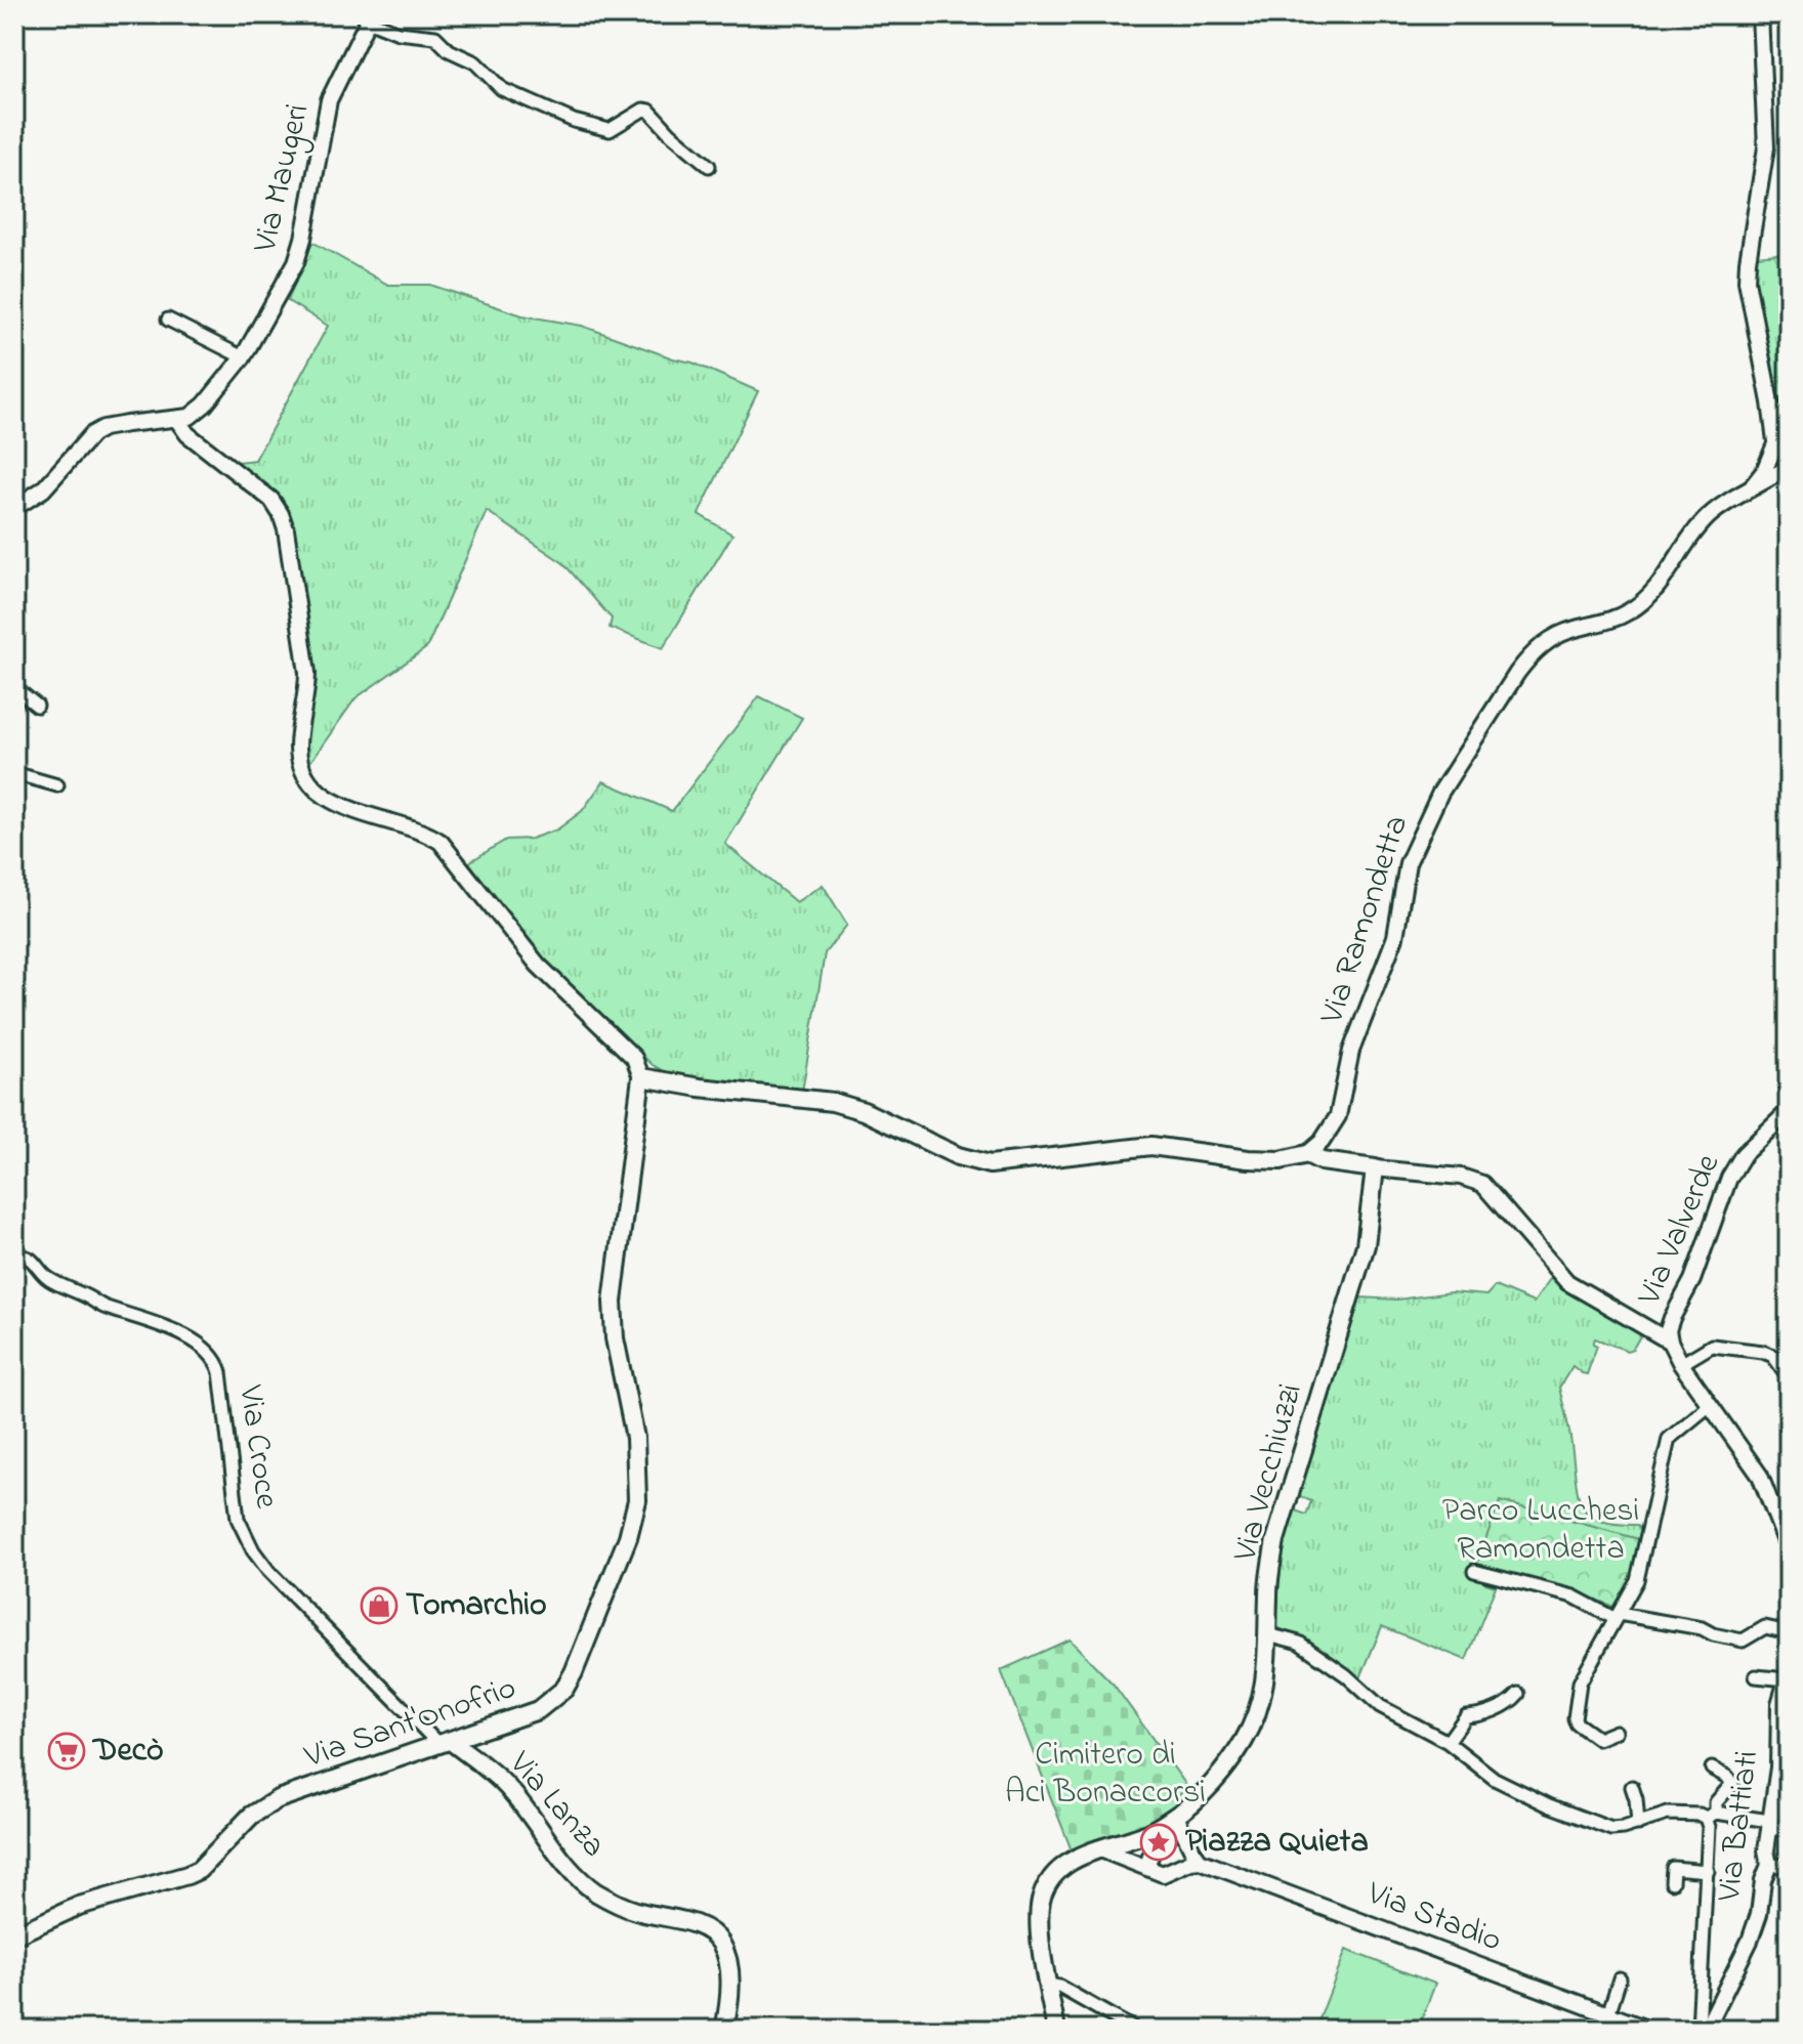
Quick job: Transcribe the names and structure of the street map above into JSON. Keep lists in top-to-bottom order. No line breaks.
{"streets":{"main road":["Via Vecchiuzzi","Via Sant'Onofrio","Via Lanza"],"street":["Via Maugeri","Via Ramondetta","Via Valverde","Via Croce","Via Battiati","Via Stadio"]},"crossings":[["Via Croce","Via Sant'Onofrio"],["Via Croce","Via Lanza"],["Via Sant'Onofrio","Via Lanza"]],"parks":["Parco Lucchesi Ramondetta","Cimitero di Aci Bonaccorsi"],"places":{"shop":["Tomarchio"],"supermarket":["Decò"],"place":["Piazza Quieta"]}}
